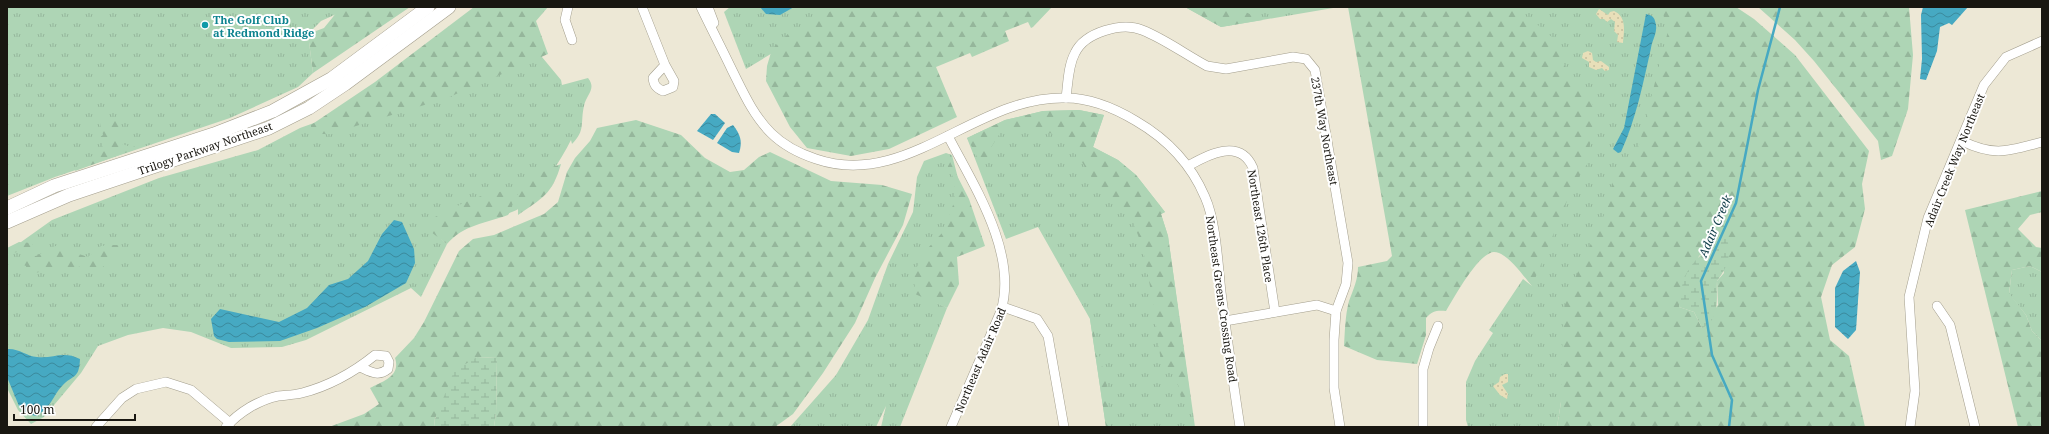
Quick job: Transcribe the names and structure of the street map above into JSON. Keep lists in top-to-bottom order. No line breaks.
{"streets":{"street":["237th Way Northeast","Trilogy Parkway Northeast","Adair Creek Way Northeast","Northeast 126th Place","Northeast Greens Crossing Road","Northeast Adair Road"]},"crossings":[["237th Way Northeast","Northeast Greens Crossing Road"],["Northeast 126th Place","Northeast Greens Crossing Road"],["Northeast Greens Crossing Road","Northeast Adair Road"]],"water":["Adair Creek"],"places":["The Golf Club at Redmond Ridge"],"scale_bar":"100 m"}
